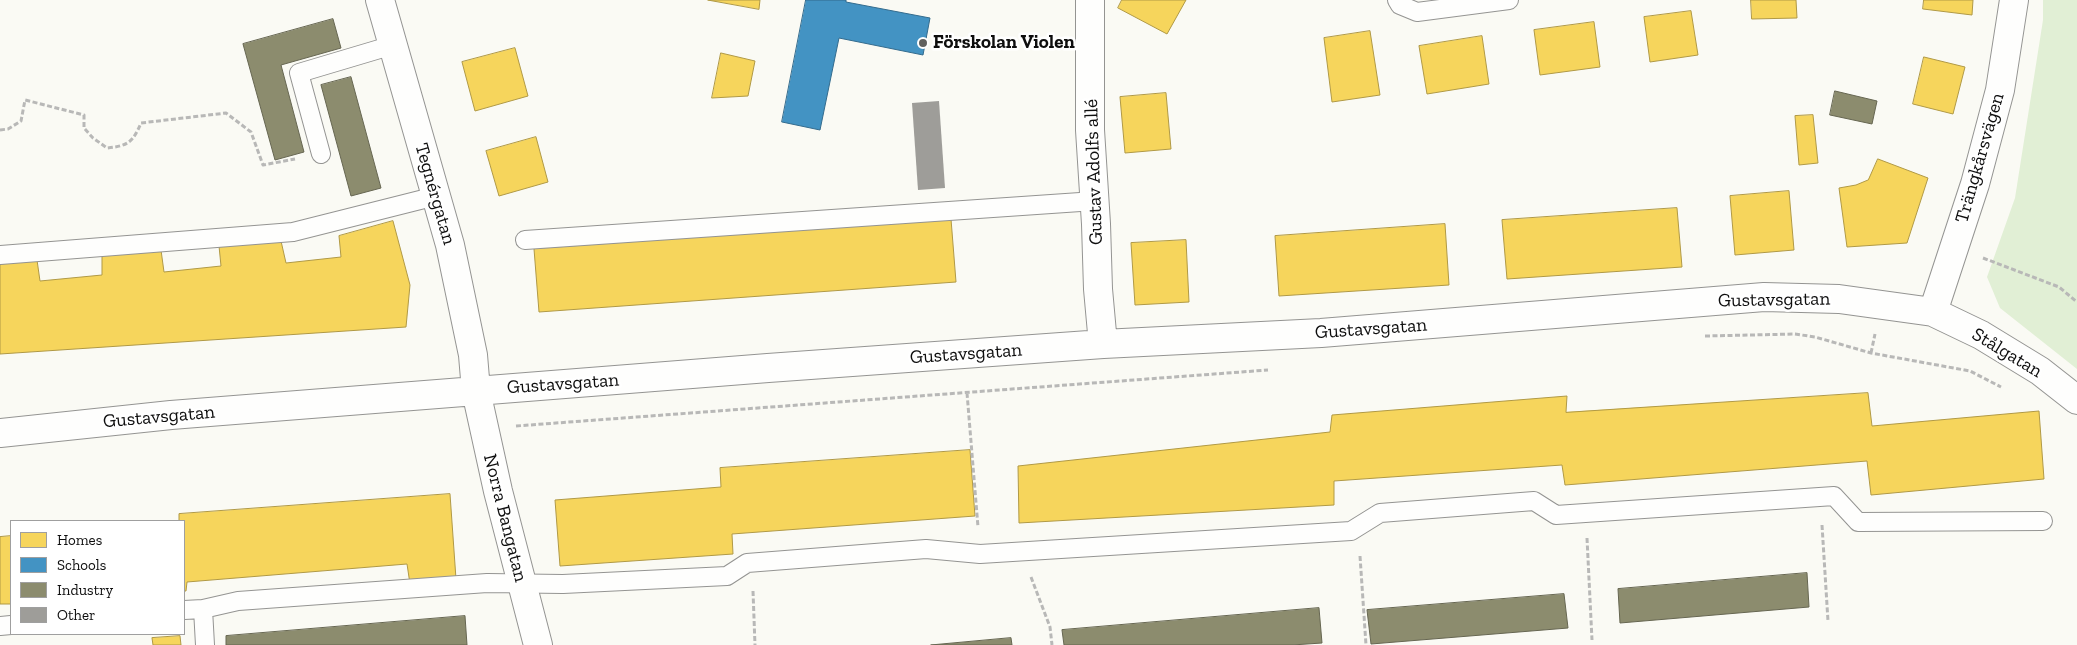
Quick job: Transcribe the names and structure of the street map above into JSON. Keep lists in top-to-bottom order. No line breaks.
{"streets":{"street":["Trängkårsvägen","Gustav Adolfs allé","Tegnérgatan","Gustavsgatan","Stålgatan","Norra Bangatan"]},"crossings":[["Trängkårsvägen","Gustavsgatan"],["Trängkårsvägen","Stålgatan"],["Gustav Adolfs allé","Gustavsgatan"],["Tegnérgatan","Gustavsgatan"],["Tegnérgatan","Norra Bangatan"],["Gustavsgatan","Stålgatan"],["Gustavsgatan","Norra Bangatan"]],"places":["Förskolan Violen"],"legend":["Homes","Schools","Industry","Other"]}
